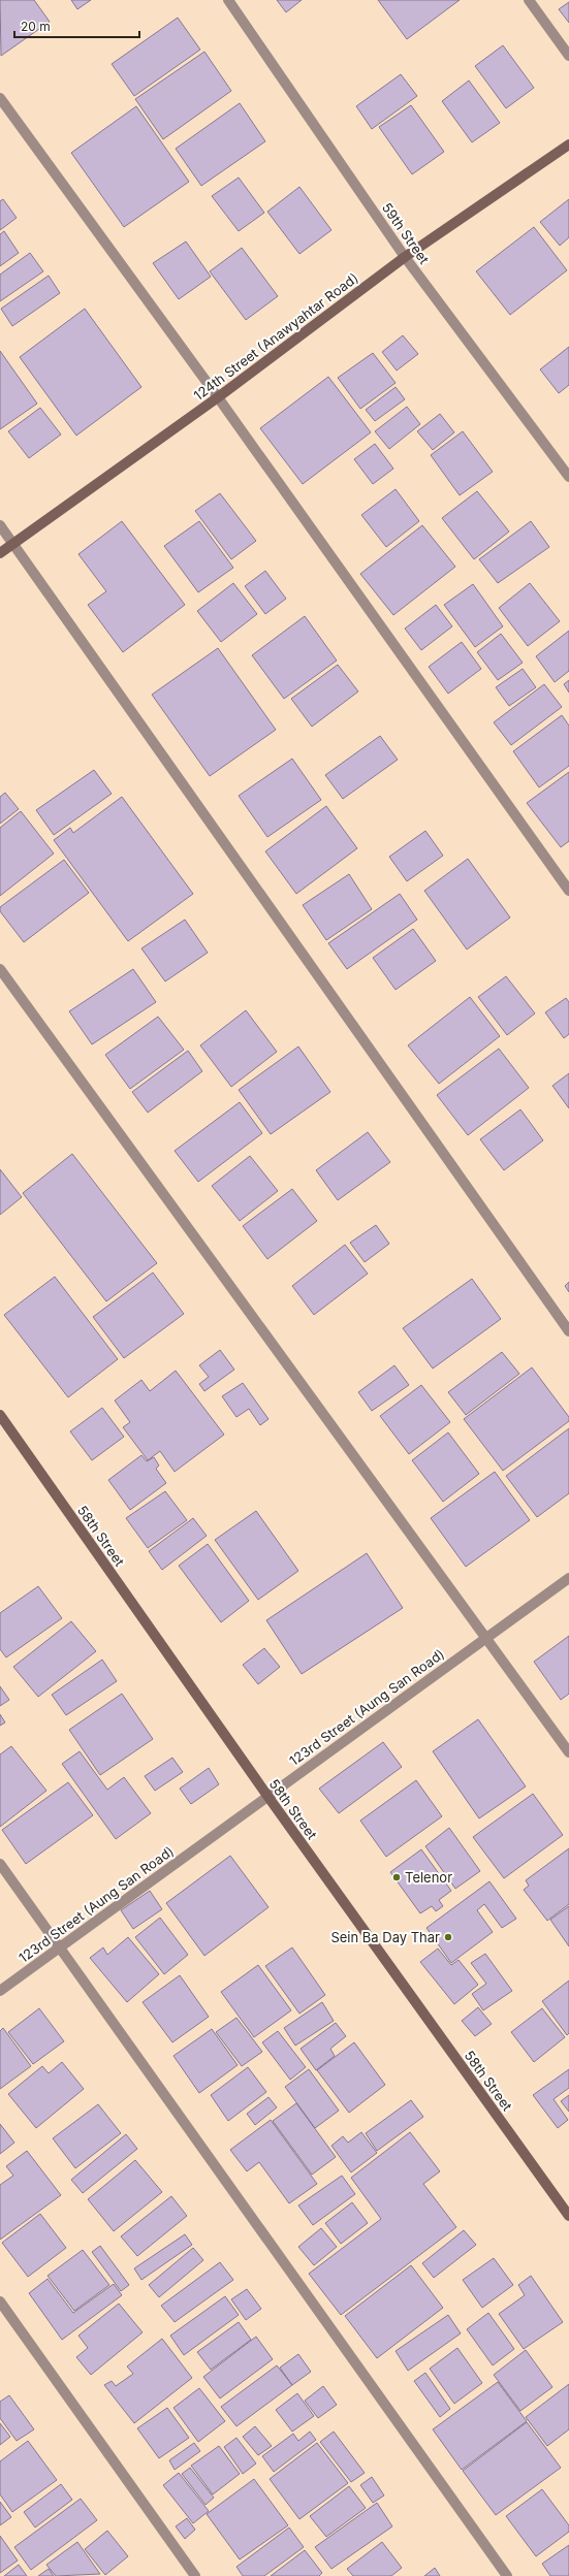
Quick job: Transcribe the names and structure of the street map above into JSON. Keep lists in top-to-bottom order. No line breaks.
{"streets":{"main road":["124th Street (Anawyahtar Road)","58th Street"],"street":["59th Street","123rd Street (Aung San Road)"]},"crossings":[["59th Street","124th Street (Anawyahtar Road)"],["58th Street","123rd Street (Aung San Road)"]],"places":["Telenor","Sein Ba Day Thar"],"scale_bar":"20 m"}
